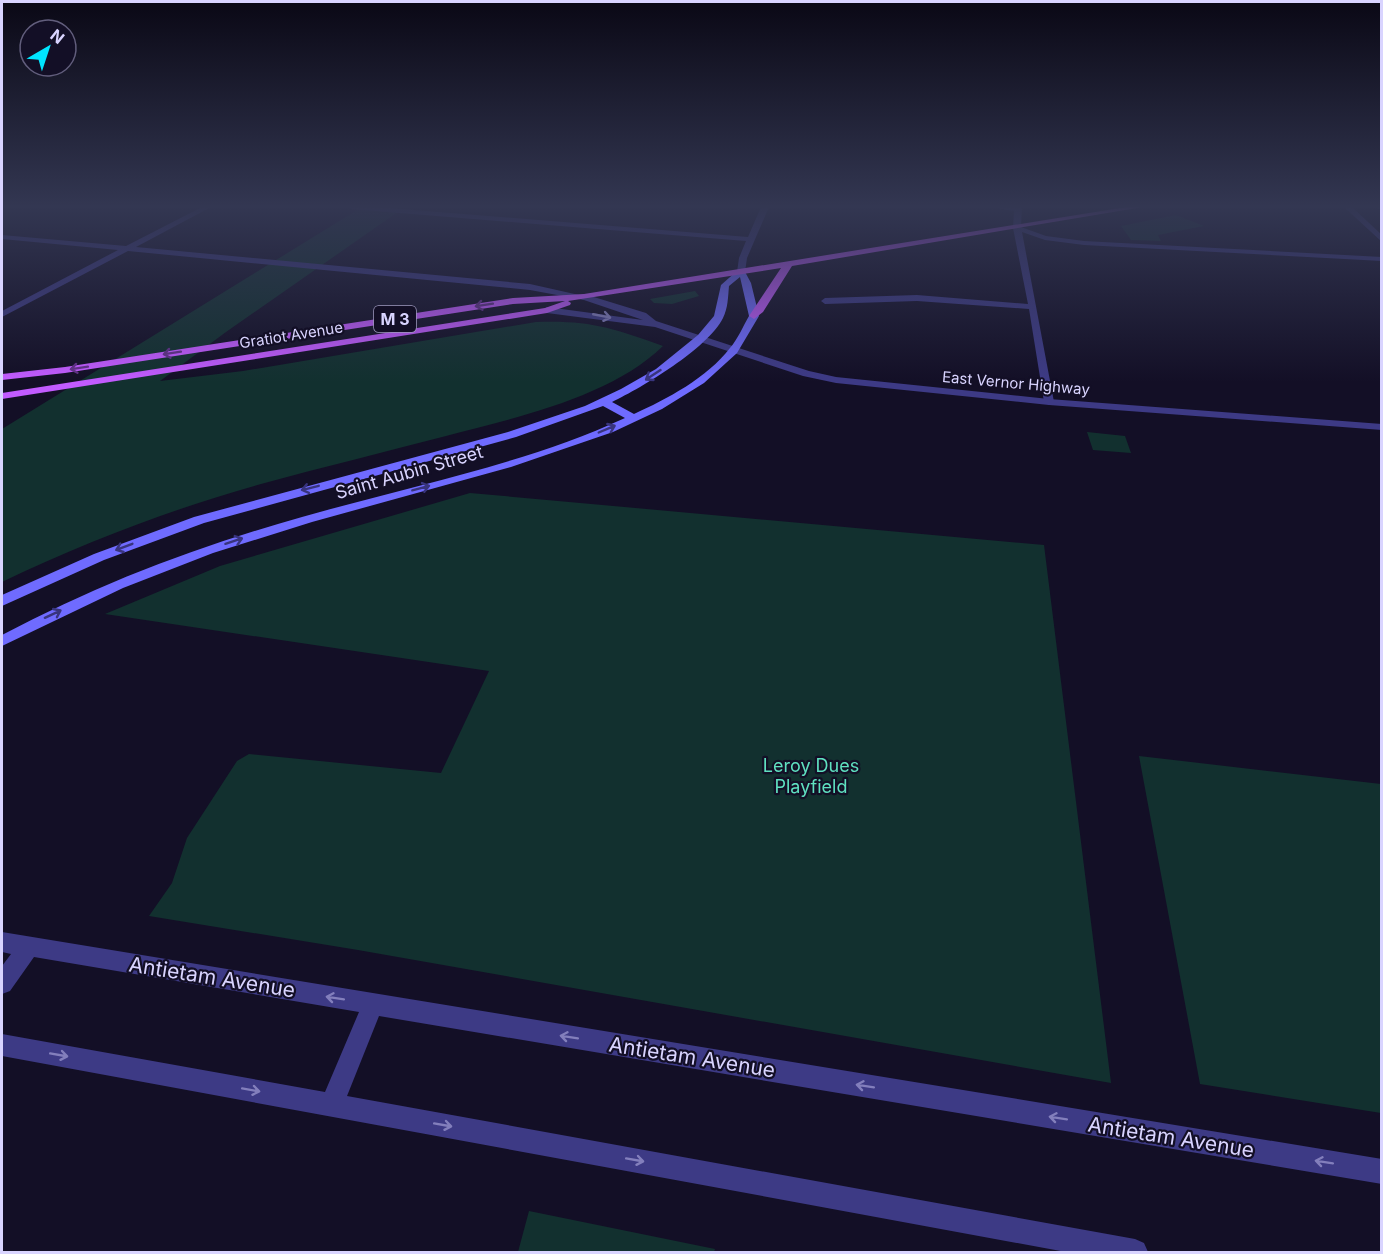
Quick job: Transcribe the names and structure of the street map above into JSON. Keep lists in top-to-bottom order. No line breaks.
{"streets":{"main road":["M 3","Gratiot Avenue","Saint Aubin Street"],"street":["East Vernor Highway","Antietam Avenue"]},"crossings":[["Gratiot Avenue","East Vernor Highway"],["Gratiot Avenue","Saint Aubin Street"],["East Vernor Highway","Saint Aubin Street"]],"parks":["Leroy Dues Playfield"],"north":"top right"}
